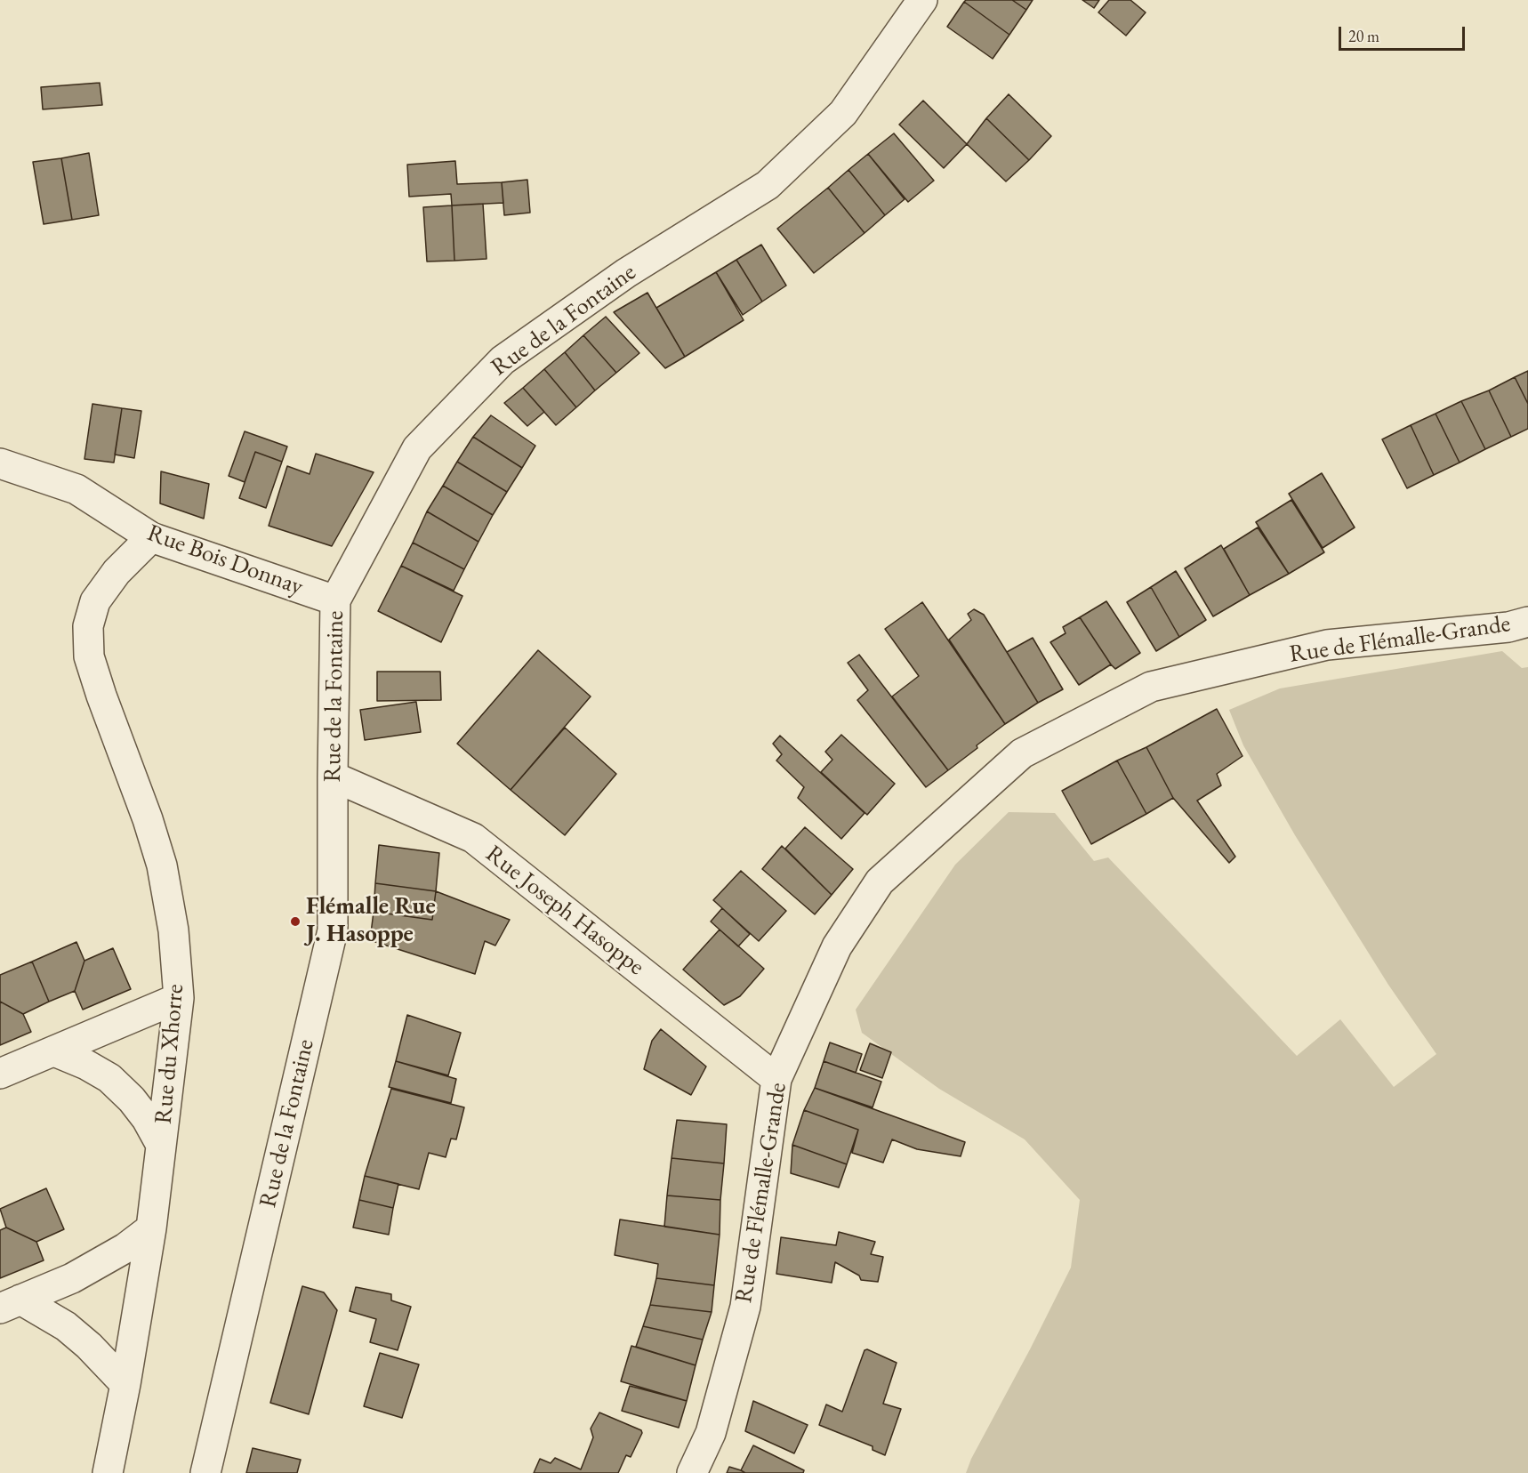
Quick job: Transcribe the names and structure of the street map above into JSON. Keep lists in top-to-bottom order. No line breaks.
{"streets":{"street":["Rue de la Fontaine","Rue Bois Donnay","Rue de Flémalle-Grande","Rue Joseph Hasoppe","Rue du Xhorre"]},"crossings":[["Rue de la Fontaine","Rue Bois Donnay"],["Rue de la Fontaine","Rue Joseph Hasoppe"],["Rue Bois Donnay","Rue du Xhorre"],["Rue de Flémalle-Grande","Rue Joseph Hasoppe"]],"places":["Flémalle Rue J. Hasoppe"],"scale_bar":"20 m"}
